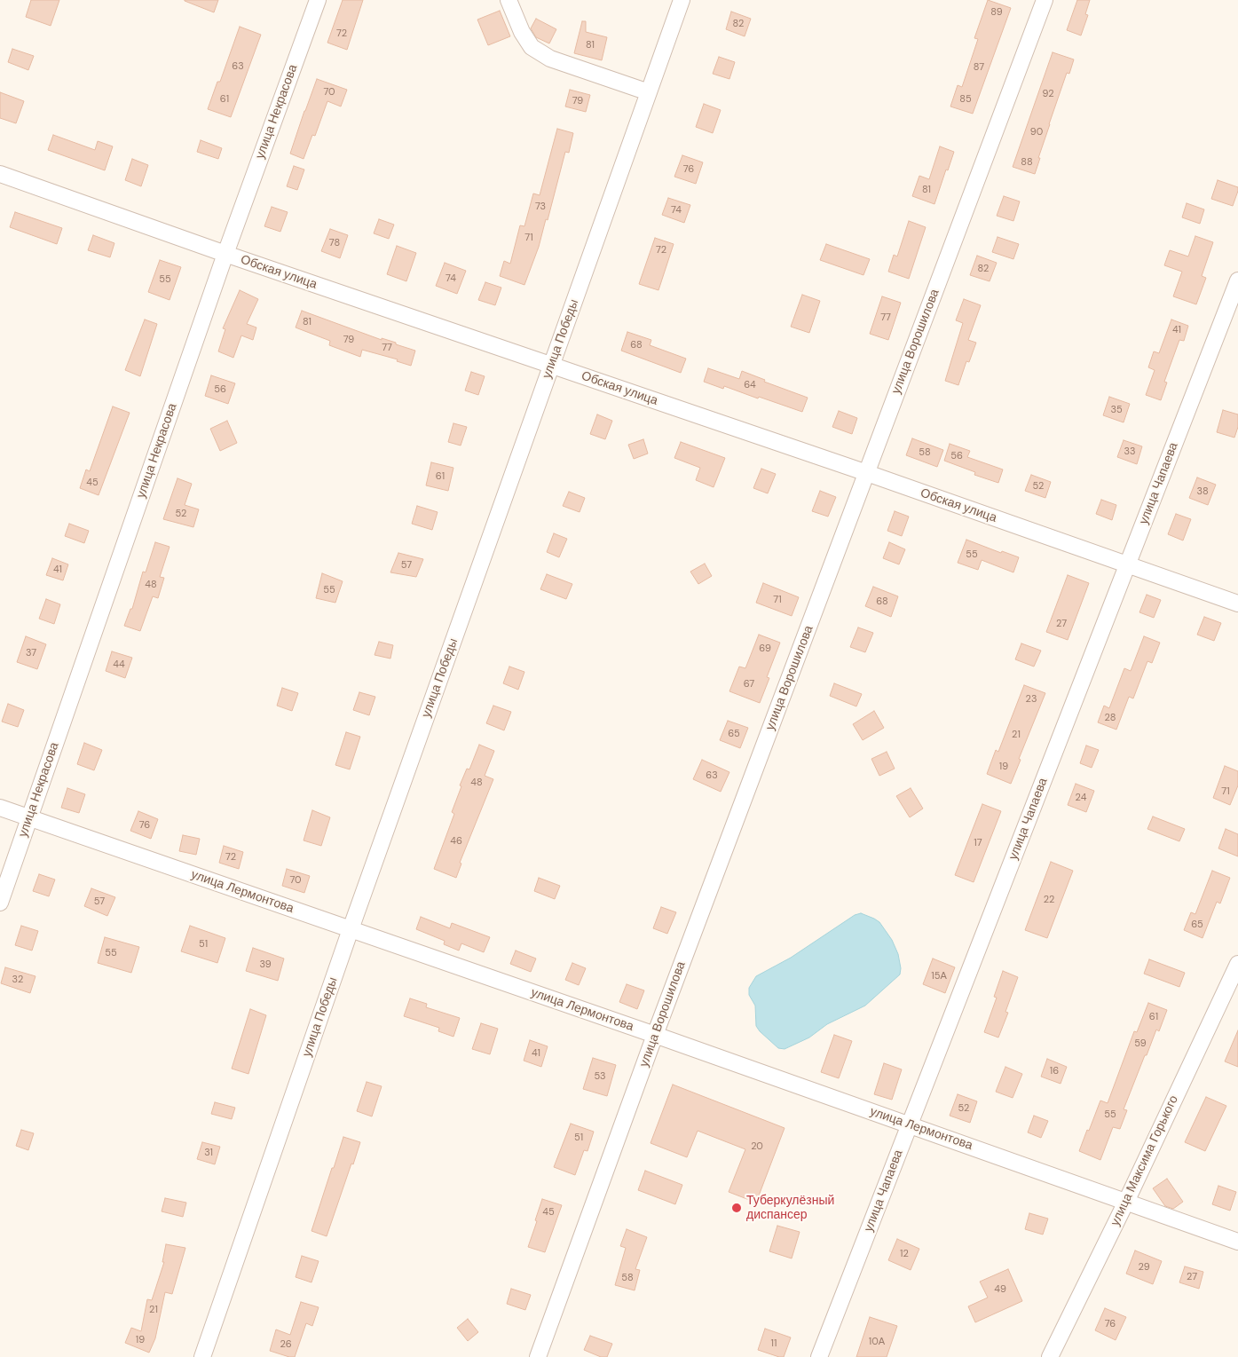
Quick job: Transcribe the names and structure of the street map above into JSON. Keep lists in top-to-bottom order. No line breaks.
{"streets":{"street":["улица Некрасова","Обская улица","улица Победы","улица Ворошилова","улица Чапаева","улица Лермонтова","улица Максима Горького"]},"crossings":[["улица Некрасова","Обская улица"],["улица Некрасова","улица Лермонтова"],["Обская улица","улица Победы"],["Обская улица","улица Ворошилова"],["Обская улица","улица Чапаева"],["улица Победы","улица Лермонтова"],["улица Ворошилова","улица Лермонтова"],["улица Чапаева","улица Лермонтова"],["улица Лермонтова","улица Максима Горького"]],"places":["Туберкулёзный диспансер"],"house_numbers":["89","82","72","81","63","87","70","92","61","85","79","90","88","76","81","73","74","71","78","72","82","74","55","77","81","41","79","68","77","64","56","35","33","58","56","61","45","52","38","52","55","57","41","48","55","71","68","27","69","37","44","67","23","28","65","21","19","63","48","71","24","76","46","17","72","70","22","57","65","51","55","39","15А","32","61","59","41","16","53","52","55","51","20","31","45","12","29","27","58","49","21","76","19","10А","11","26"]}
